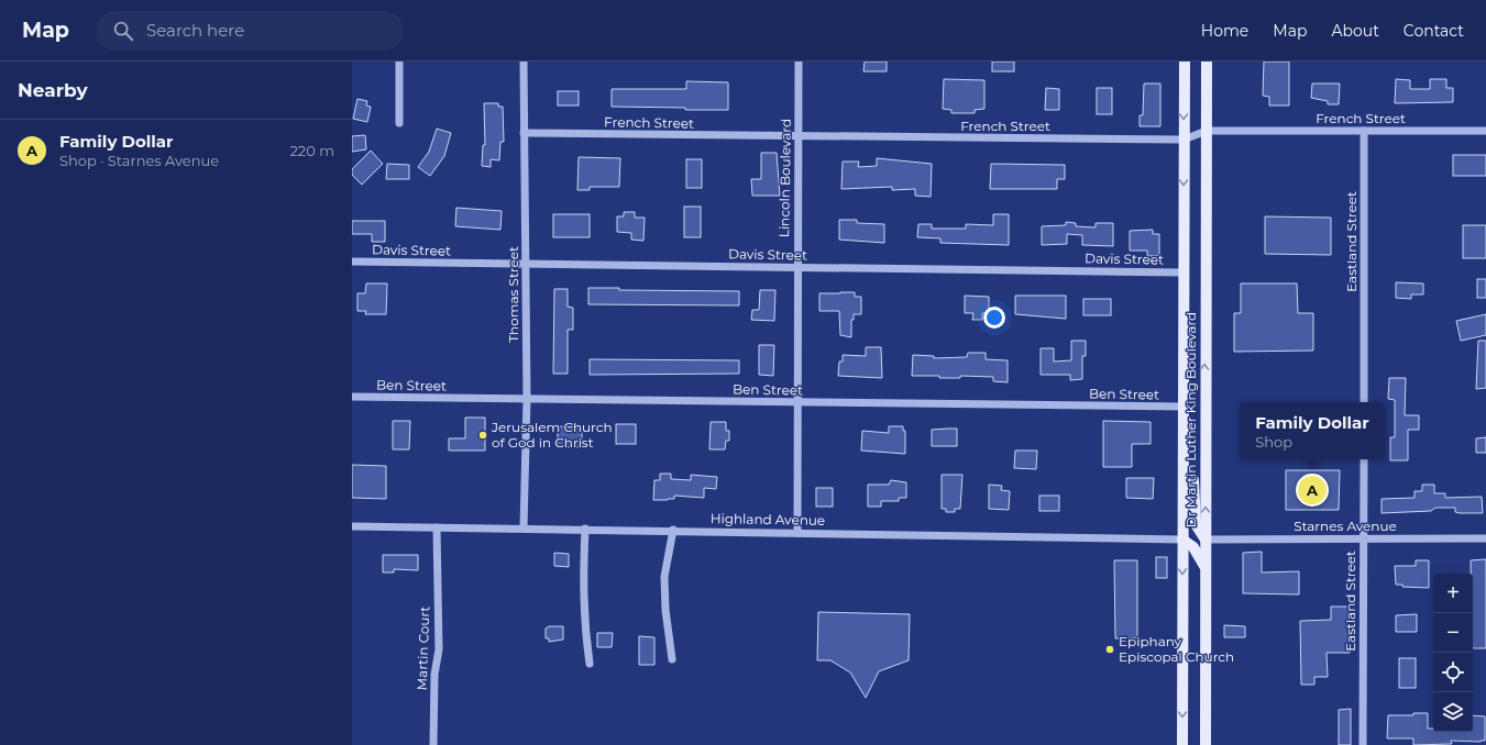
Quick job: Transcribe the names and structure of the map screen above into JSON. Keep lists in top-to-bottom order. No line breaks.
{"streets":{"main road":["Dr Martin Luther King Boulevard"],"street":["French Street","Lincoln Boulevard","Eastland Street","Davis Street","Thomas Street","Ben Street","Highland Avenue","Starnes Avenue","Martin Court"]},"crossings":[["French Street","Lincoln Boulevard"],["French Street","Eastland Street"],["French Street","Thomas Street"],["French Street","Dr Martin Luther King Boulevard"],["Lincoln Boulevard","Davis Street"],["Lincoln Boulevard","Ben Street"],["Lincoln Boulevard","Highland Avenue"],["Eastland Street","Starnes Avenue"],["Davis Street","Thomas Street"],["Davis Street","Dr Martin Luther King Boulevard"],["Thomas Street","Ben Street"],["Thomas Street","Highland Avenue"],["Ben Street","Dr Martin Luther King Boulevard"],["Dr Martin Luther King Boulevard","Highland Avenue"],["Dr Martin Luther King Boulevard","Starnes Avenue"],["Highland Avenue","Martin Court"]],"places":["Jerusalem Church of God in Christ","Epiphany Episcopal Church"],"page":{"header":"Map","search":"Search here","nav":["Home","Map","About","Contact"],"heading":"Nearby","list":[{"mark":"A","name":"Family Dollar","note":"Shop · Starnes Avenue","value":"220 m"}],"popup":["Family Dollar","Shop"],"pins":"A","map_buttons":["+","−"]}}
